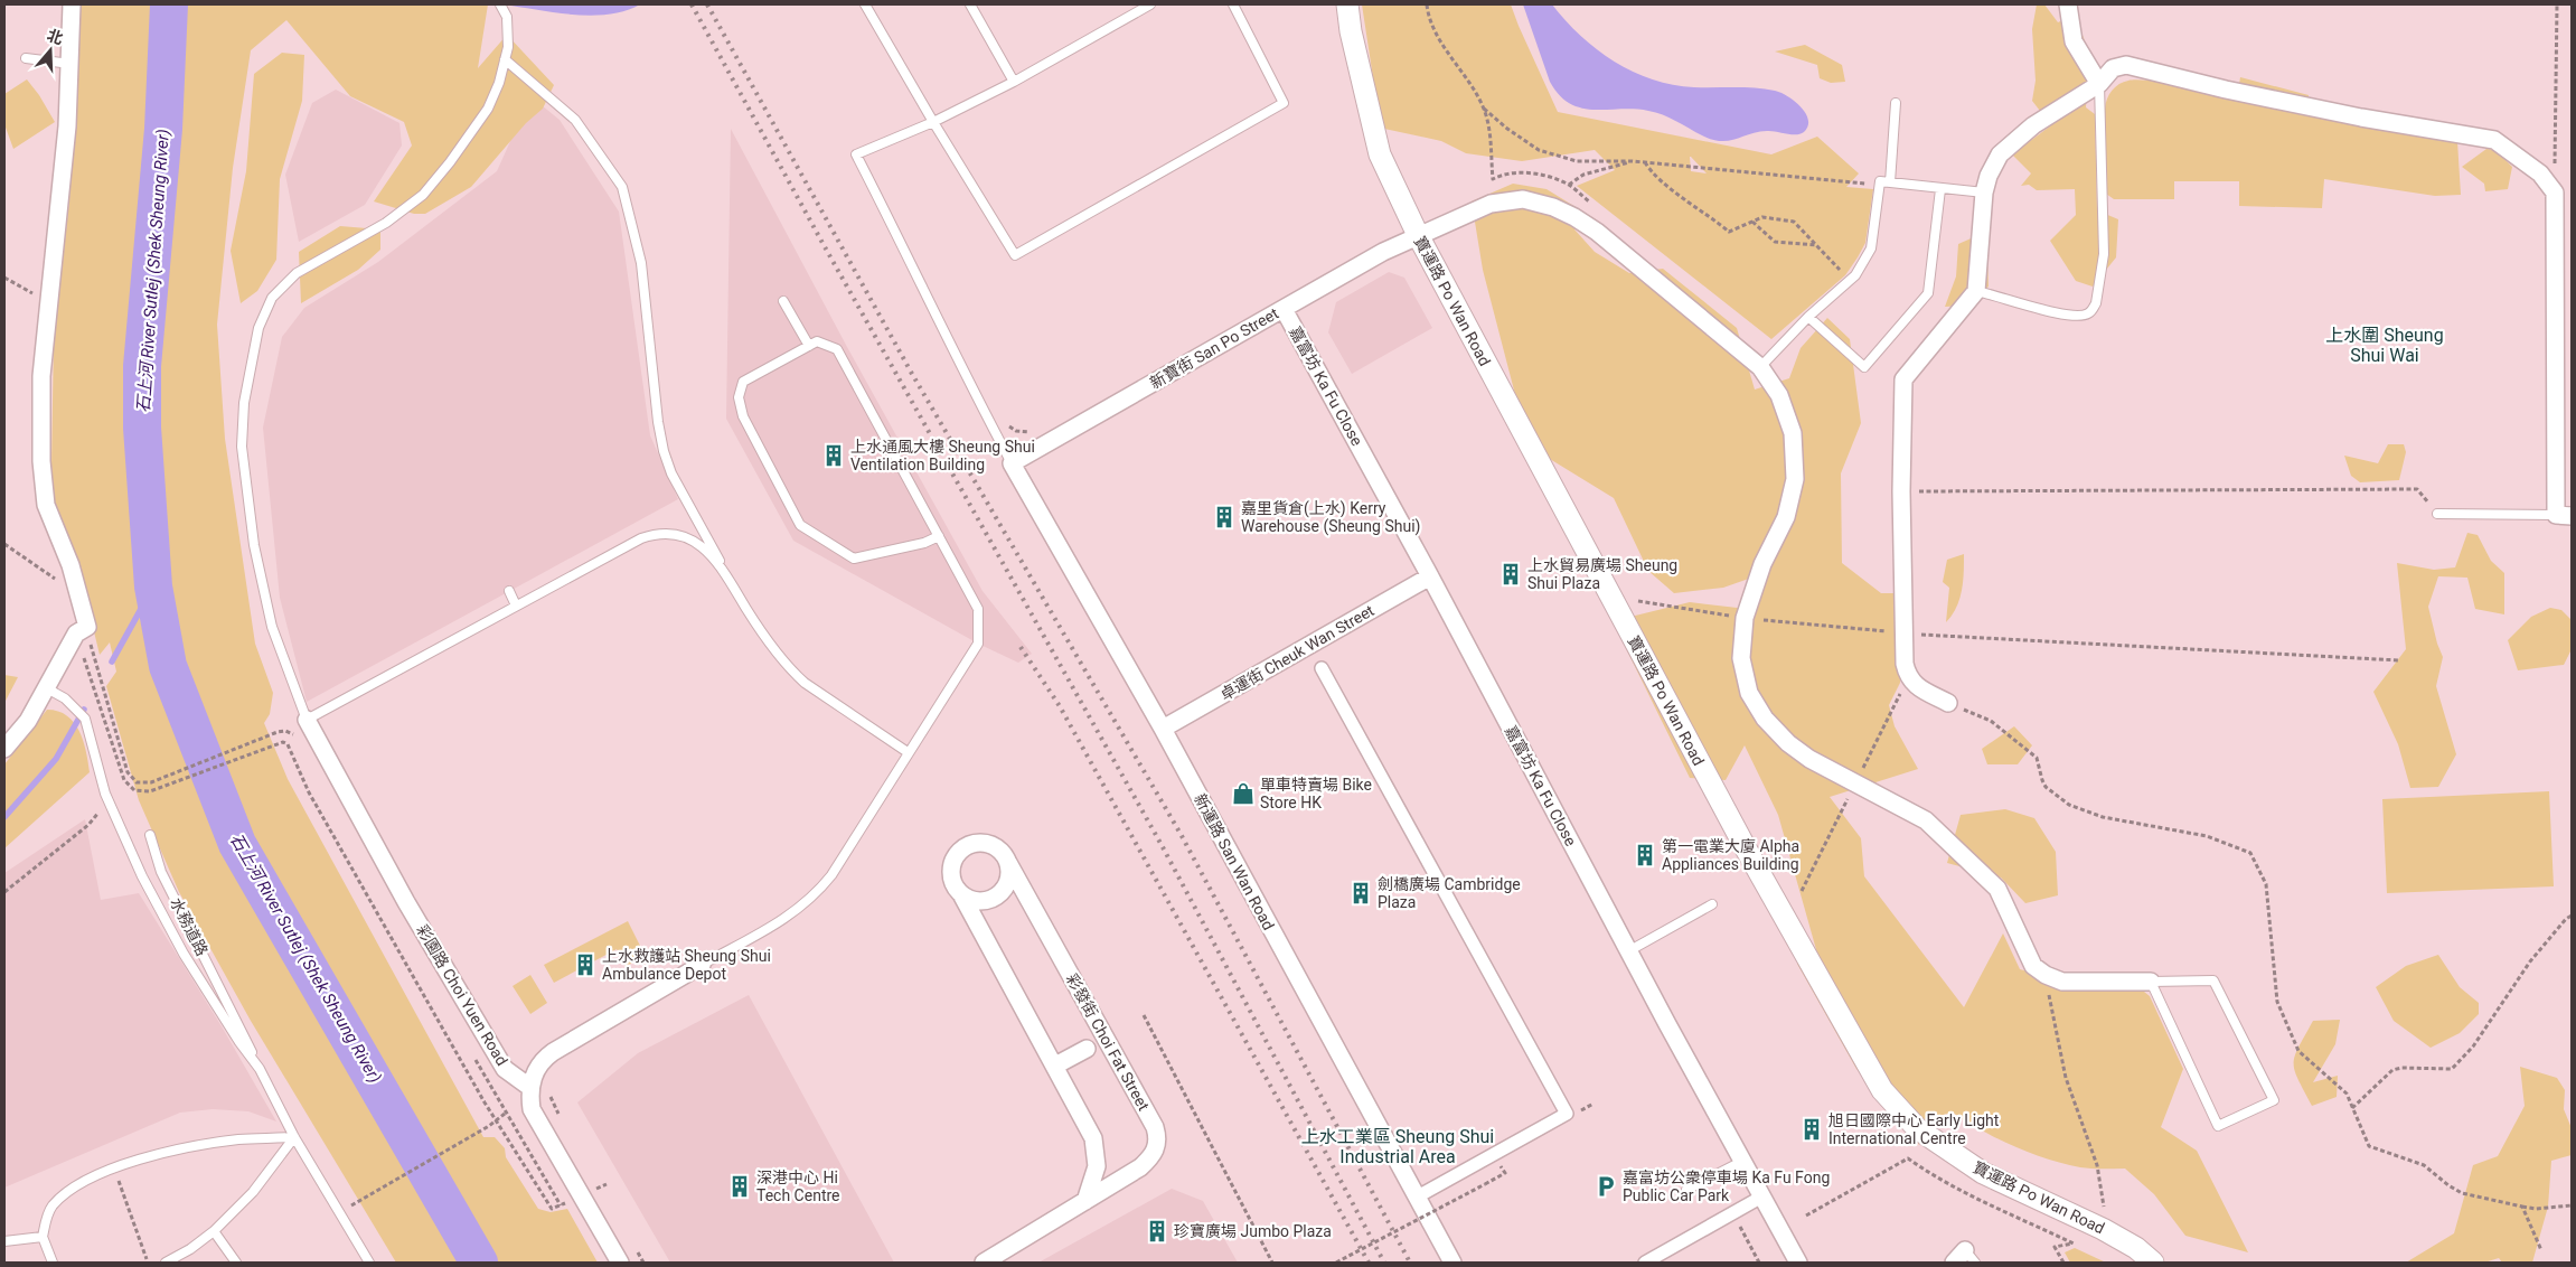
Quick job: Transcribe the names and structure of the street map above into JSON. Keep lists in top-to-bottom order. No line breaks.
{"streets":{"street":["寶運路 Po Wan Road","新寶街 San Po Street","嘉富坊 Ka Fu Close","卓運街 Cheuk Wan Street","新運路 San Wan Road","彩園路 Choi Yuen Road","彩發街 Choi Fat Street"],"lane":["水務道路"]},"crossings":[["寶運路 Po Wan Road","新寶街 San Po Street"],["新寶街 San Po Street","嘉富坊 Ka Fu Close"],["新寶街 San Po Street","新運路 San Wan Road"],["嘉富坊 Ka Fu Close","卓運街 Cheuk Wan Street"],["卓運街 Cheuk Wan Street","新運路 San Wan Road"]],"districts":["上水圍 Sheung Shui Wai","上水工業區 Sheung Shui Industrial Area"],"water":["石上河 River Sutlej (Shek Sheung River)"],"places":{"building":["上水通風大樓 Sheung Shui Ventilation Building","嘉里貨倉(上水) Kerry Warehouse (Sheung Shui)","上水貿易廣場 Sheung Shui Plaza","第一電業大廈 Alpha Appliances Building","劍橋廣場 Cambridge Plaza","上水救護站 Sheung Shui Ambulance Depot","旭日國際中心 Early Light International Centre","深港中心 Hi Tech Centre","珍寶廣場 Jumbo Plaza"],"shop":["單車特賣場 Bike Store HK"],"parking":["嘉富坊公衆停車場 Ka Fu Fong Public Car Park"]},"north":"top"}
